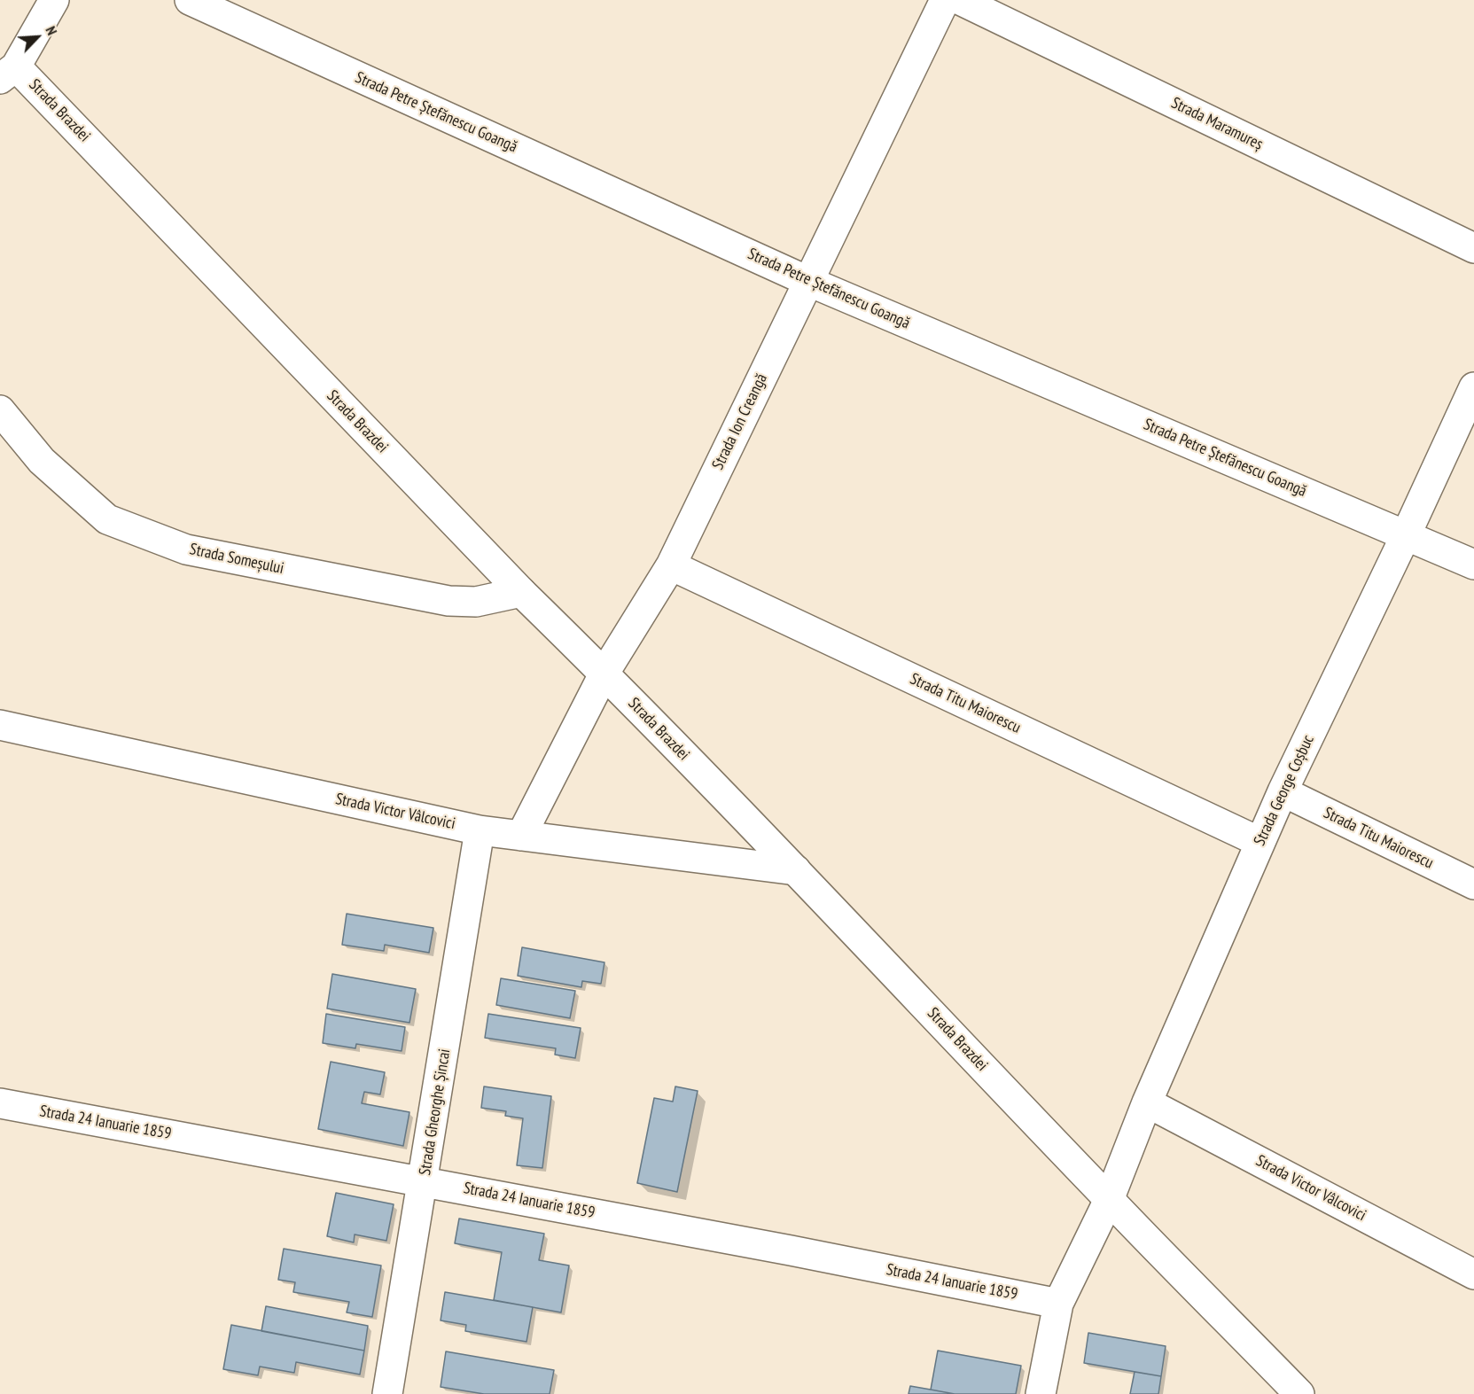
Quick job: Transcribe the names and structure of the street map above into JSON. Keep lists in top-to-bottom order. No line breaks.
{"streets":{"street":["Strada Brazdei","Strada Petre Ștefănescu Goangă","Strada Maramureș","Strada Ion Creangă","Strada Someșului","Strada Titu Maiorescu","Strada George Coșbuc","Strada Victor Vâlcovici","Strada Gheorghe Șincai","Strada 24 Ianuarie 1859"]},"crossings":[["Strada Brazdei","Strada Ion Creangă"],["Strada Brazdei","Strada Someșului"],["Strada Brazdei","Strada George Coșbuc"],["Strada Brazdei","Strada Victor Vâlcovici"],["Strada Petre Ștefănescu Goangă","Strada Ion Creangă"],["Strada Petre Ștefănescu Goangă","Strada George Coșbuc"],["Strada Ion Creangă","Strada Titu Maiorescu"],["Strada Ion Creangă","Strada Victor Vâlcovici"],["Strada Titu Maiorescu","Strada George Coșbuc"],["Strada George Coșbuc","Strada Victor Vâlcovici"],["Strada George Coșbuc","Strada 24 Ianuarie 1859"],["Strada Victor Vâlcovici","Strada Gheorghe Șincai"],["Strada Gheorghe Șincai","Strada 24 Ianuarie 1859"]],"north":"top right"}
